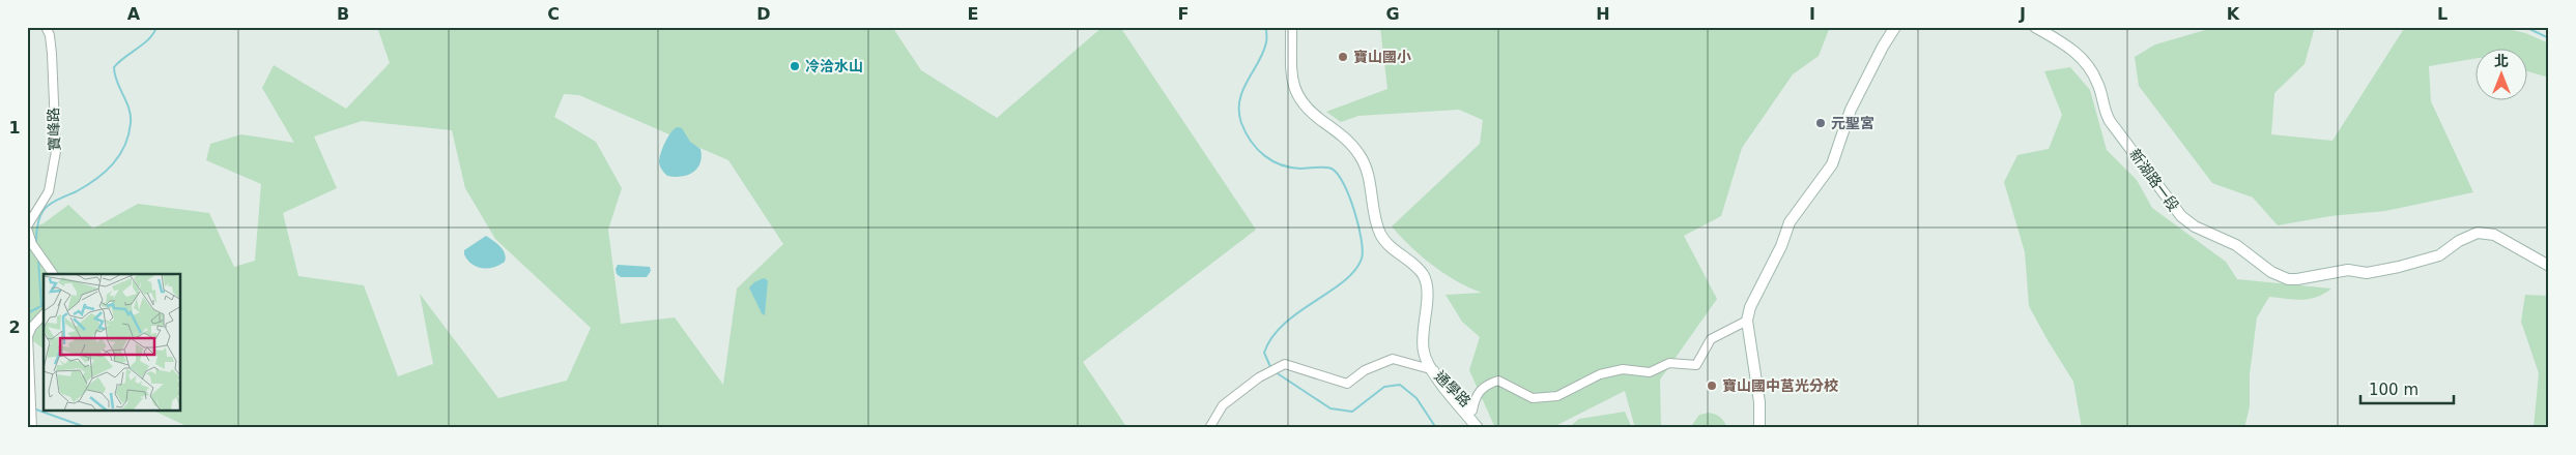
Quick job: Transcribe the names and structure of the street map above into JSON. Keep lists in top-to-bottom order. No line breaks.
{"streets":{"street":["寶峰路","新湖路一段","通學路"]},"places":["寶山國小","冷洽水山","元聖宮","寶山國中莒光分校"],"scale_bar":"100 m","north":"top","grid":{"columns":["A","B","C","D","E","F","G","H","I","J","K","L"],"rows":["1","2"]}}
